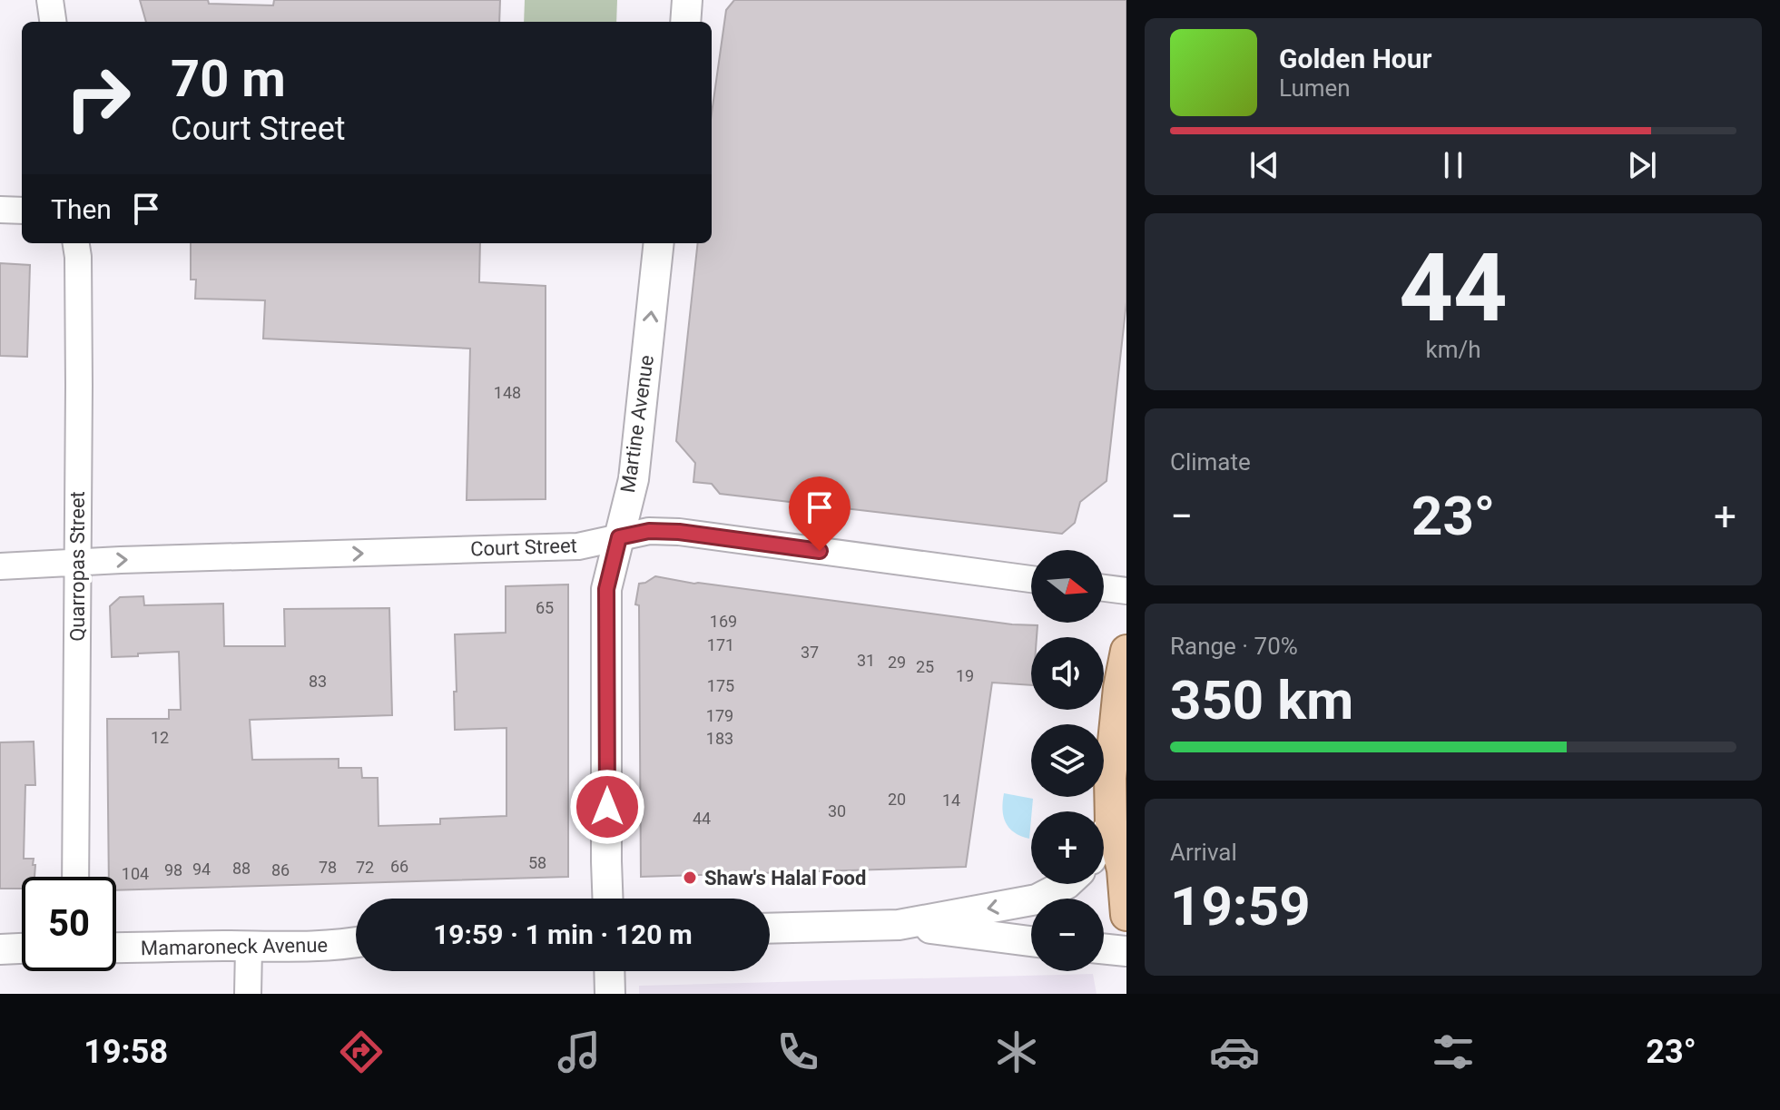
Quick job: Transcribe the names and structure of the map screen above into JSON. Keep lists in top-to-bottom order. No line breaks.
{"streets":{"main road":["Martine Avenue","Mamaroneck Avenue"],"street":["Court Street","Quarropas Street"]},"crossings":[["Martine Avenue","Court Street"],["Court Street","Quarropas Street"]],"one_way":["Martine Avenue","Court Street"],"places":["Shaw's Halal Food"],"house_numbers":["148","65","169","171","37","31","29","25","19","83","175","179","12","183","20","14","30","44","58","66","78","72","88","94","98","86","104"],"north":"right","page":{"turn":["70 m","Court Street"],"song":["Golden Hour","Lumen"],"then":"Then","tile":[["44","km/h"],"Climate",["Range · 70%","350 km"],["Arrival","19:59"]],"heat":["−","23°","+"],"map_buttons":["+","−"],"limit":"50","trip":"19:59 · 1 min · 120 m","tabs":["19:58","23°"]}}
